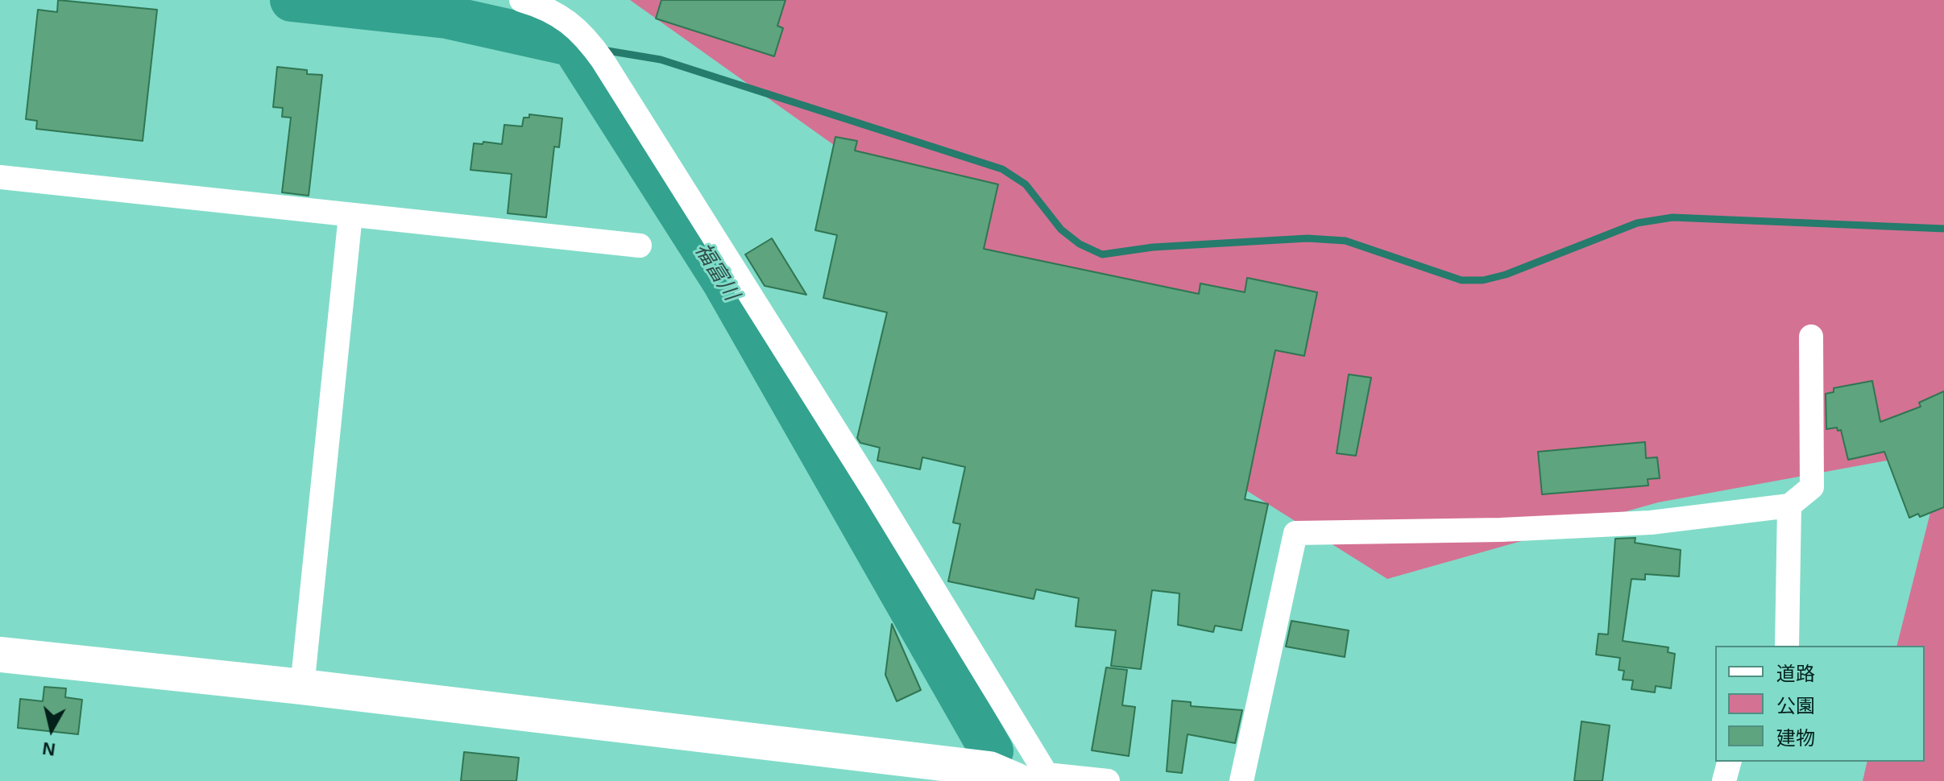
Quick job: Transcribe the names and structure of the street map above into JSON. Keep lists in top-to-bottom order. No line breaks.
{"water":["福富川"],"legend":["道路","公園","建物"],"north":"bottom"}
